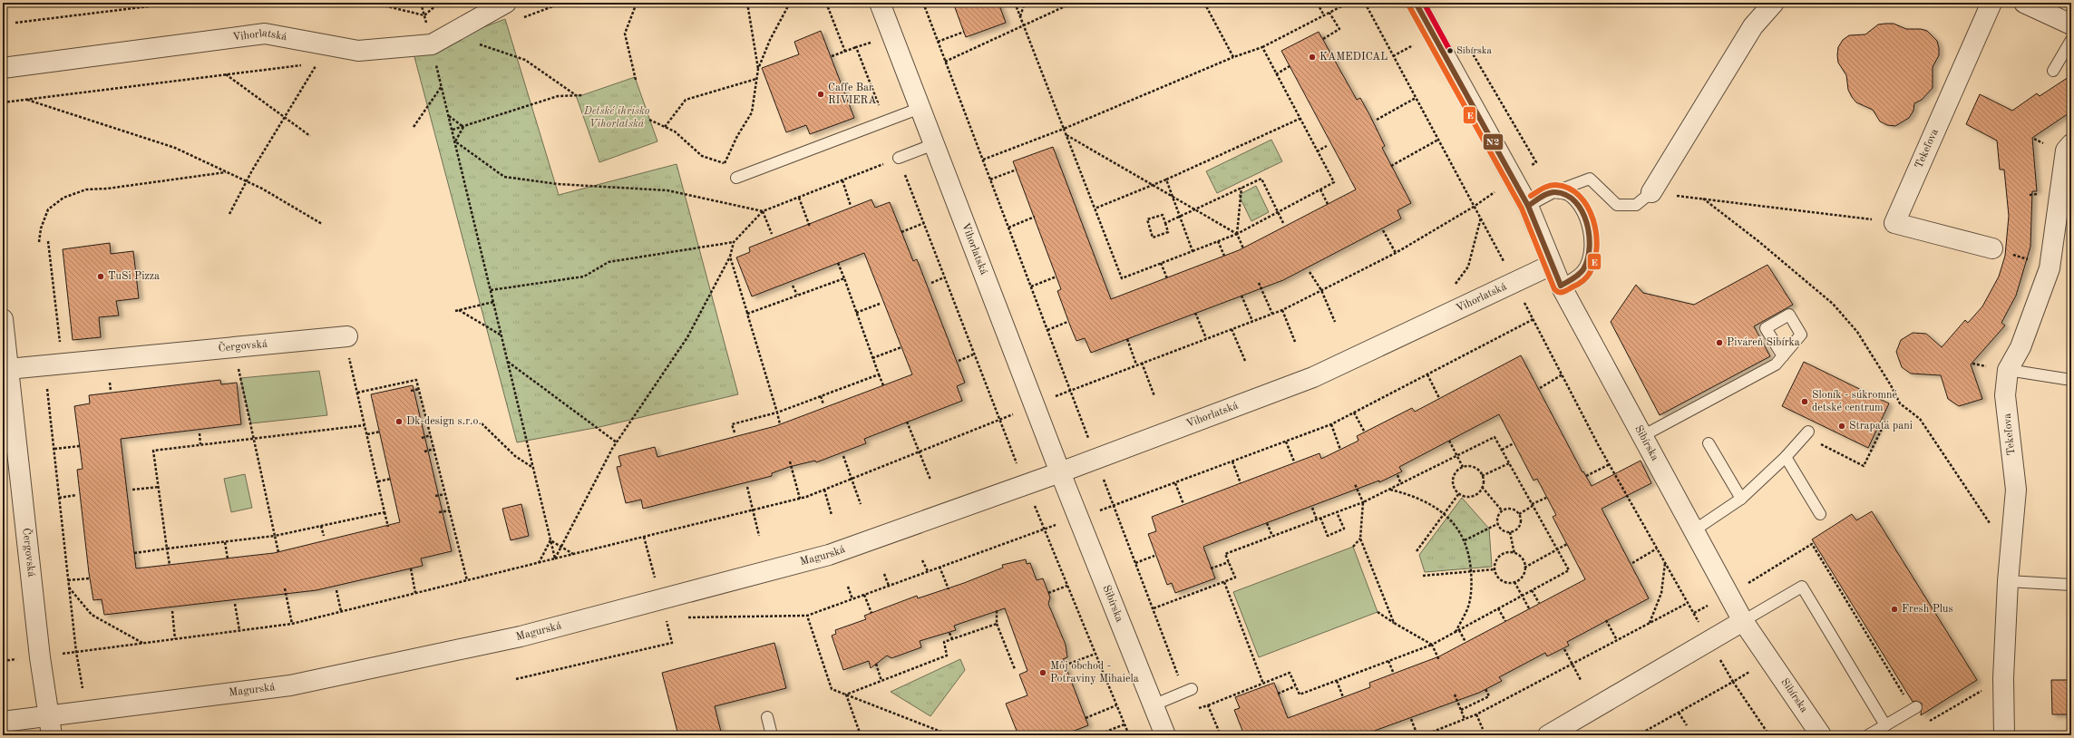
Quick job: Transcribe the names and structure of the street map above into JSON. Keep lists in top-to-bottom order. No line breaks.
{"streets":{"street":["Vihorlatská","Tekeľova","Čergovská","Sibírska","Magurská"]},"crossings":[["Vihorlatská","Sibírska"],["Vihorlatská","Magurská"],["Čergovská","Magurská"],["Sibírska","Magurská"]],"parks":["Detské ihrisko Vihorlatská"],"places":["Sibírska","KAMEDICAL","Caffe Bar RIVIERA","TuSi Pizza","Piváreň Sibírka","Sloník - súkromné detské centrum","Dk-design s.r.o.","Strapatá pani","Fresh Plus","Môj obchod - Potraviny Mihaiela"],"lines":["transit line N2","transit line E"]}
